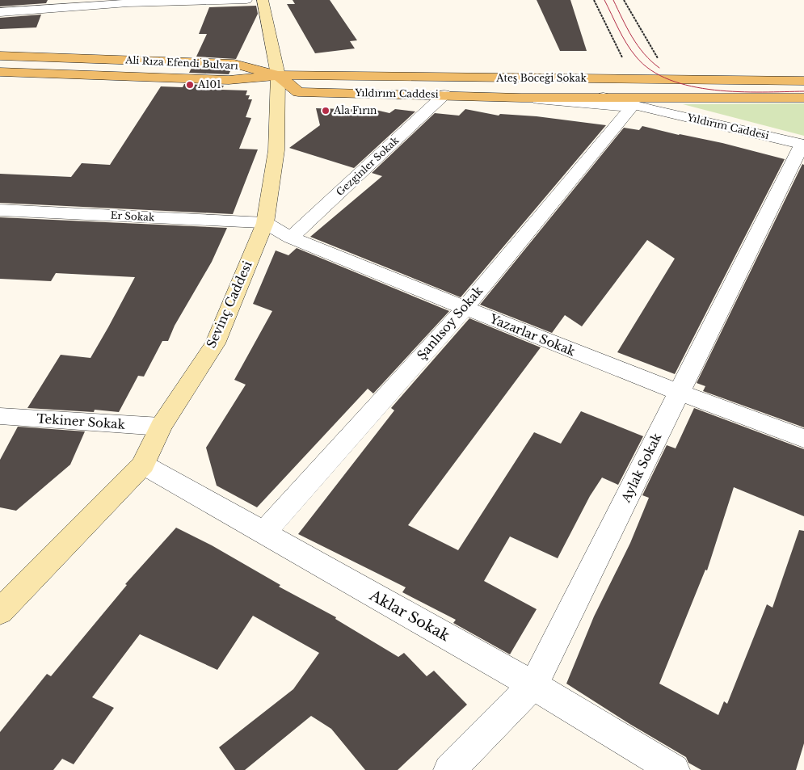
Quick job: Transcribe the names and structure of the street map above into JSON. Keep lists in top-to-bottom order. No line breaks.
{"streets":{"main road":["Ali Rıza Efendi Bulvarı","Ateş Böceği Sokak","Yıldırım Caddesi","Sevinç Caddesi"],"street":["Gezginler Sokak","Er Sokak","Şanlısoy Sokak","Yazarlar Sokak","Tekiner Sokak","Aylak Sokak","Aklar Sokak"]},"crossings":[["Ali Rıza Efendi Bulvarı","Ateş Böceği Sokak"],["Ali Rıza Efendi Bulvarı","Yıldırım Caddesi"],["Ali Rıza Efendi Bulvarı","Sevinç Caddesi"],["Ateş Böceği Sokak","Yıldırım Caddesi"],["Ateş Böceği Sokak","Sevinç Caddesi"],["Yıldırım Caddesi","Gezginler Sokak"],["Yıldırım Caddesi","Sevinç Caddesi"],["Yıldırım Caddesi","Aylak Sokak"],["Gezginler Sokak","Yazarlar Sokak"],["Er Sokak","Sevinç Caddesi"],["Er Sokak","Yazarlar Sokak"],["Sevinç Caddesi","Yazarlar Sokak"],["Sevinç Caddesi","Tekiner Sokak"],["Sevinç Caddesi","Aklar Sokak"],["Şanlısoy Sokak","Yazarlar Sokak"],["Şanlısoy Sokak","Aklar Sokak"],["Yazarlar Sokak","Aylak Sokak"],["Aylak Sokak","Aklar Sokak"]],"places":["A101","Ala Fırın"]}
